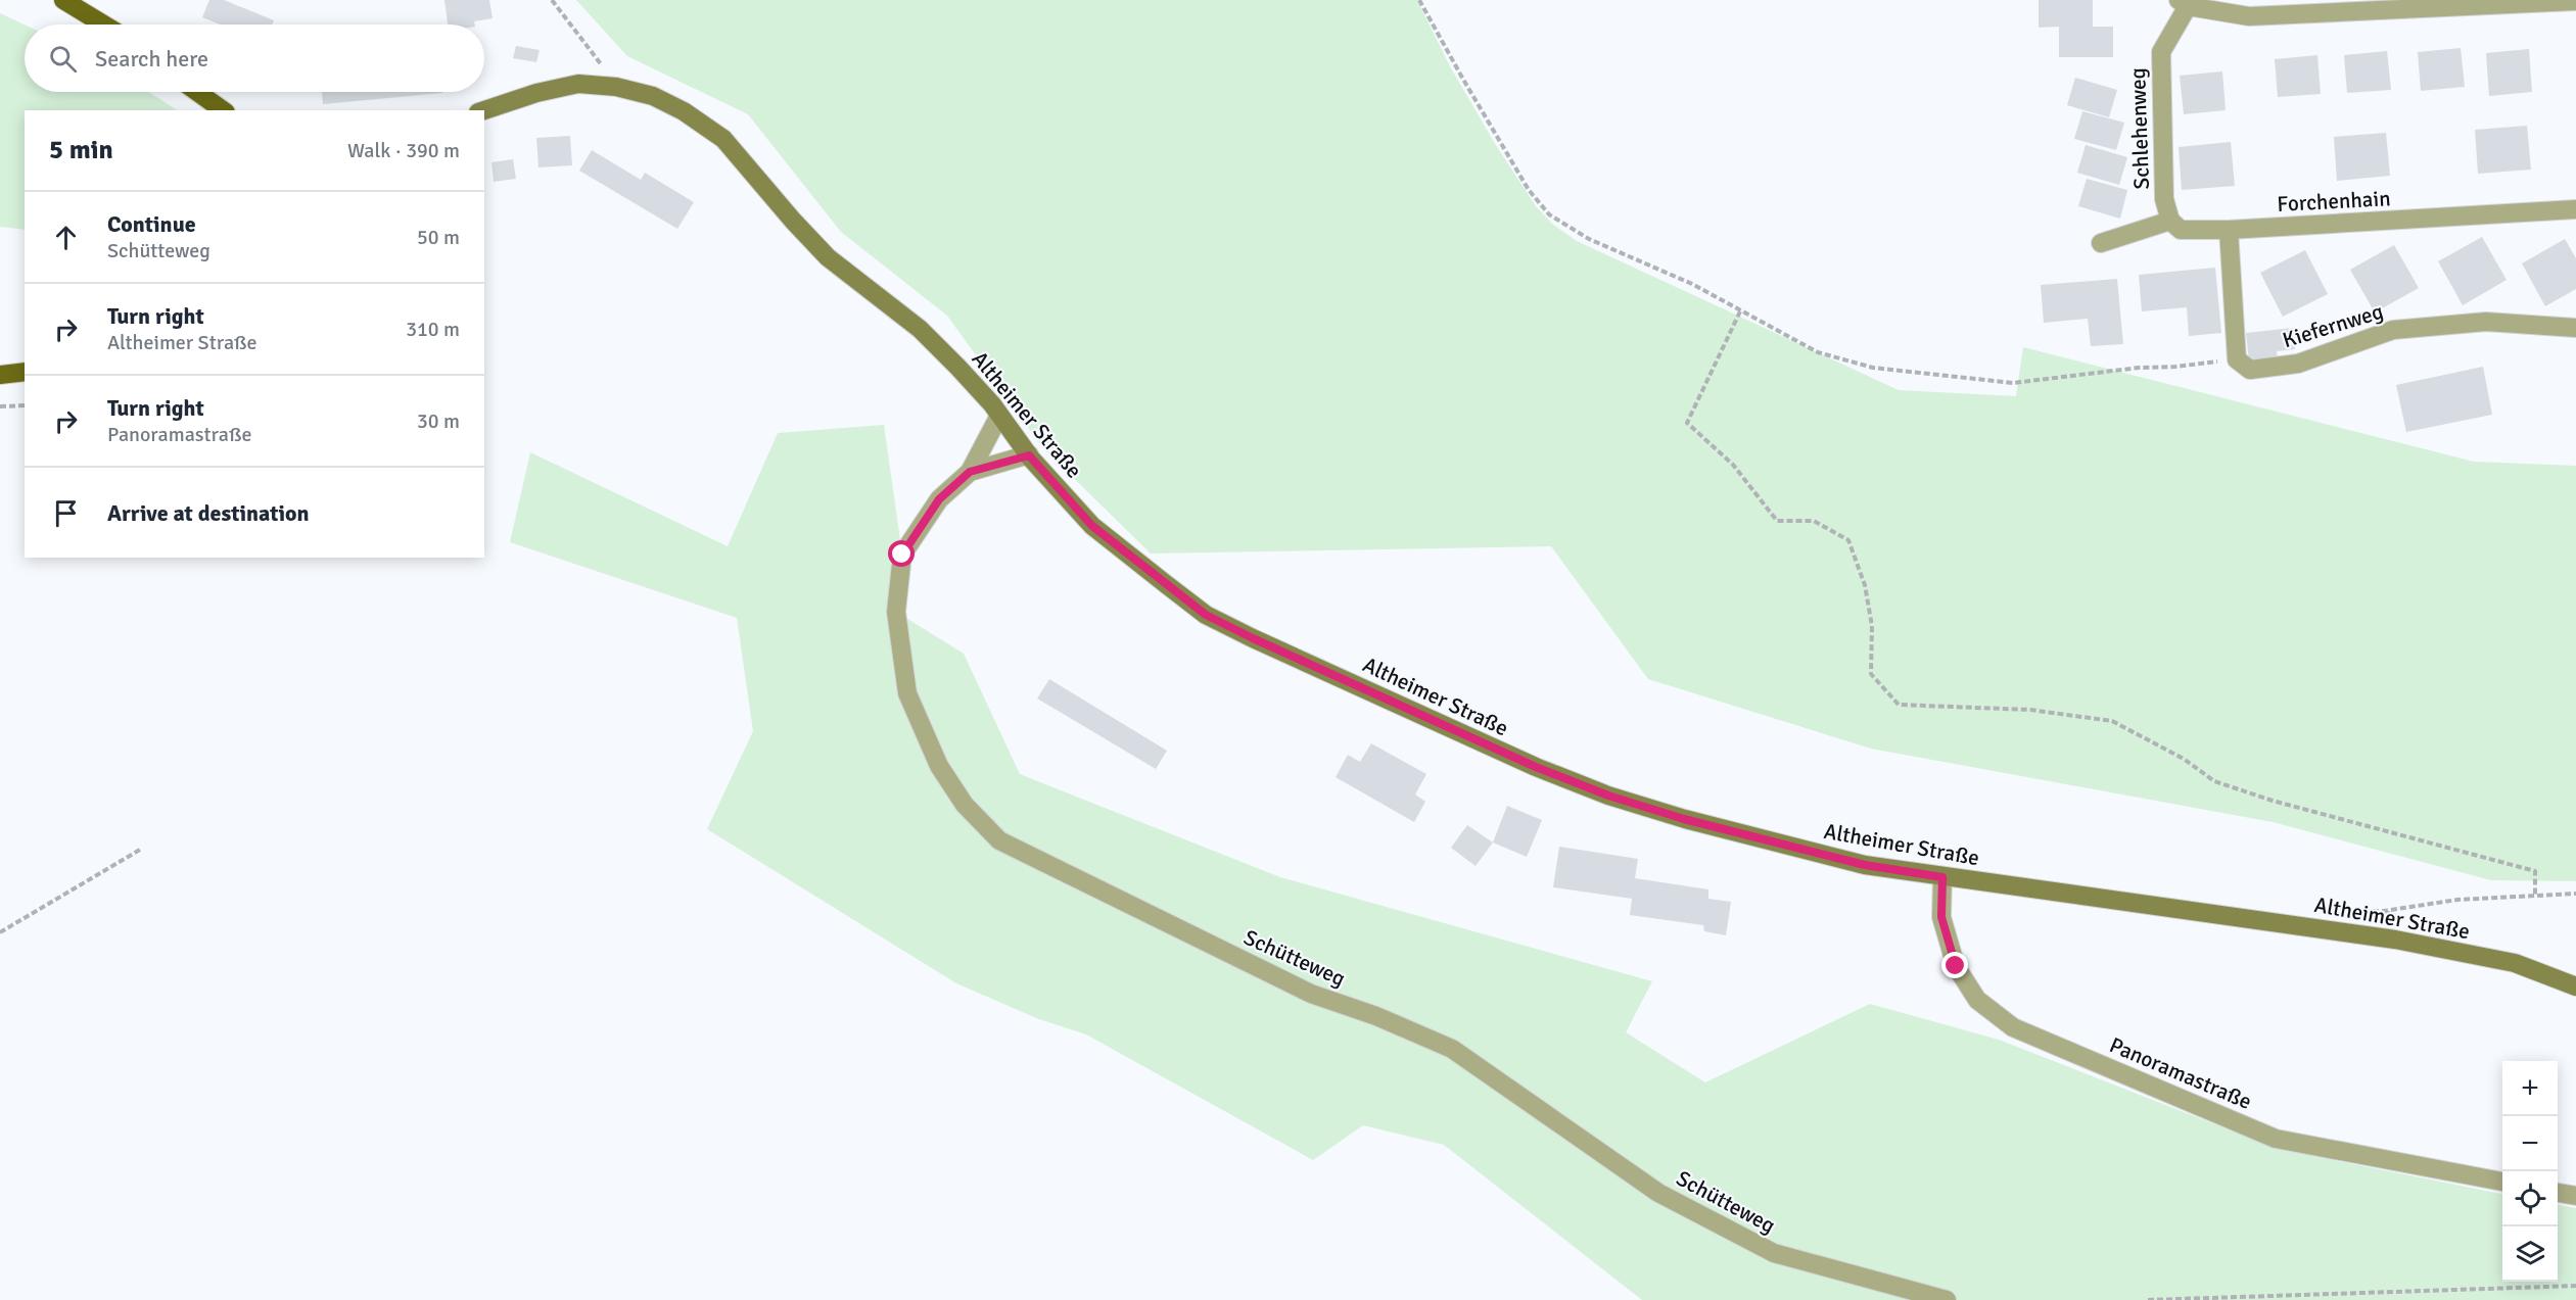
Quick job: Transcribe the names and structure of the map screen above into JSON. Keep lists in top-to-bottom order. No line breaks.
{"streets":{"street":["Schlehenweg","Forchenhain","Kiefernweg","Altheimer Straße","Schütteweg","Panoramastraße"]},"crossings":[["Schlehenweg","Forchenhain"],["Altheimer Straße","Schütteweg"],["Altheimer Straße","Panoramastraße"]],"page":{"search":"Search here","heading":["5 min","Walk · 390 m"],"list":[["Continue","Schütteweg","50 m"],["Turn right","Altheimer Straße","310 m"],["Turn right","Panoramastraße","30 m"],"Arrive at destination"],"map_buttons":["+","−"]}}
